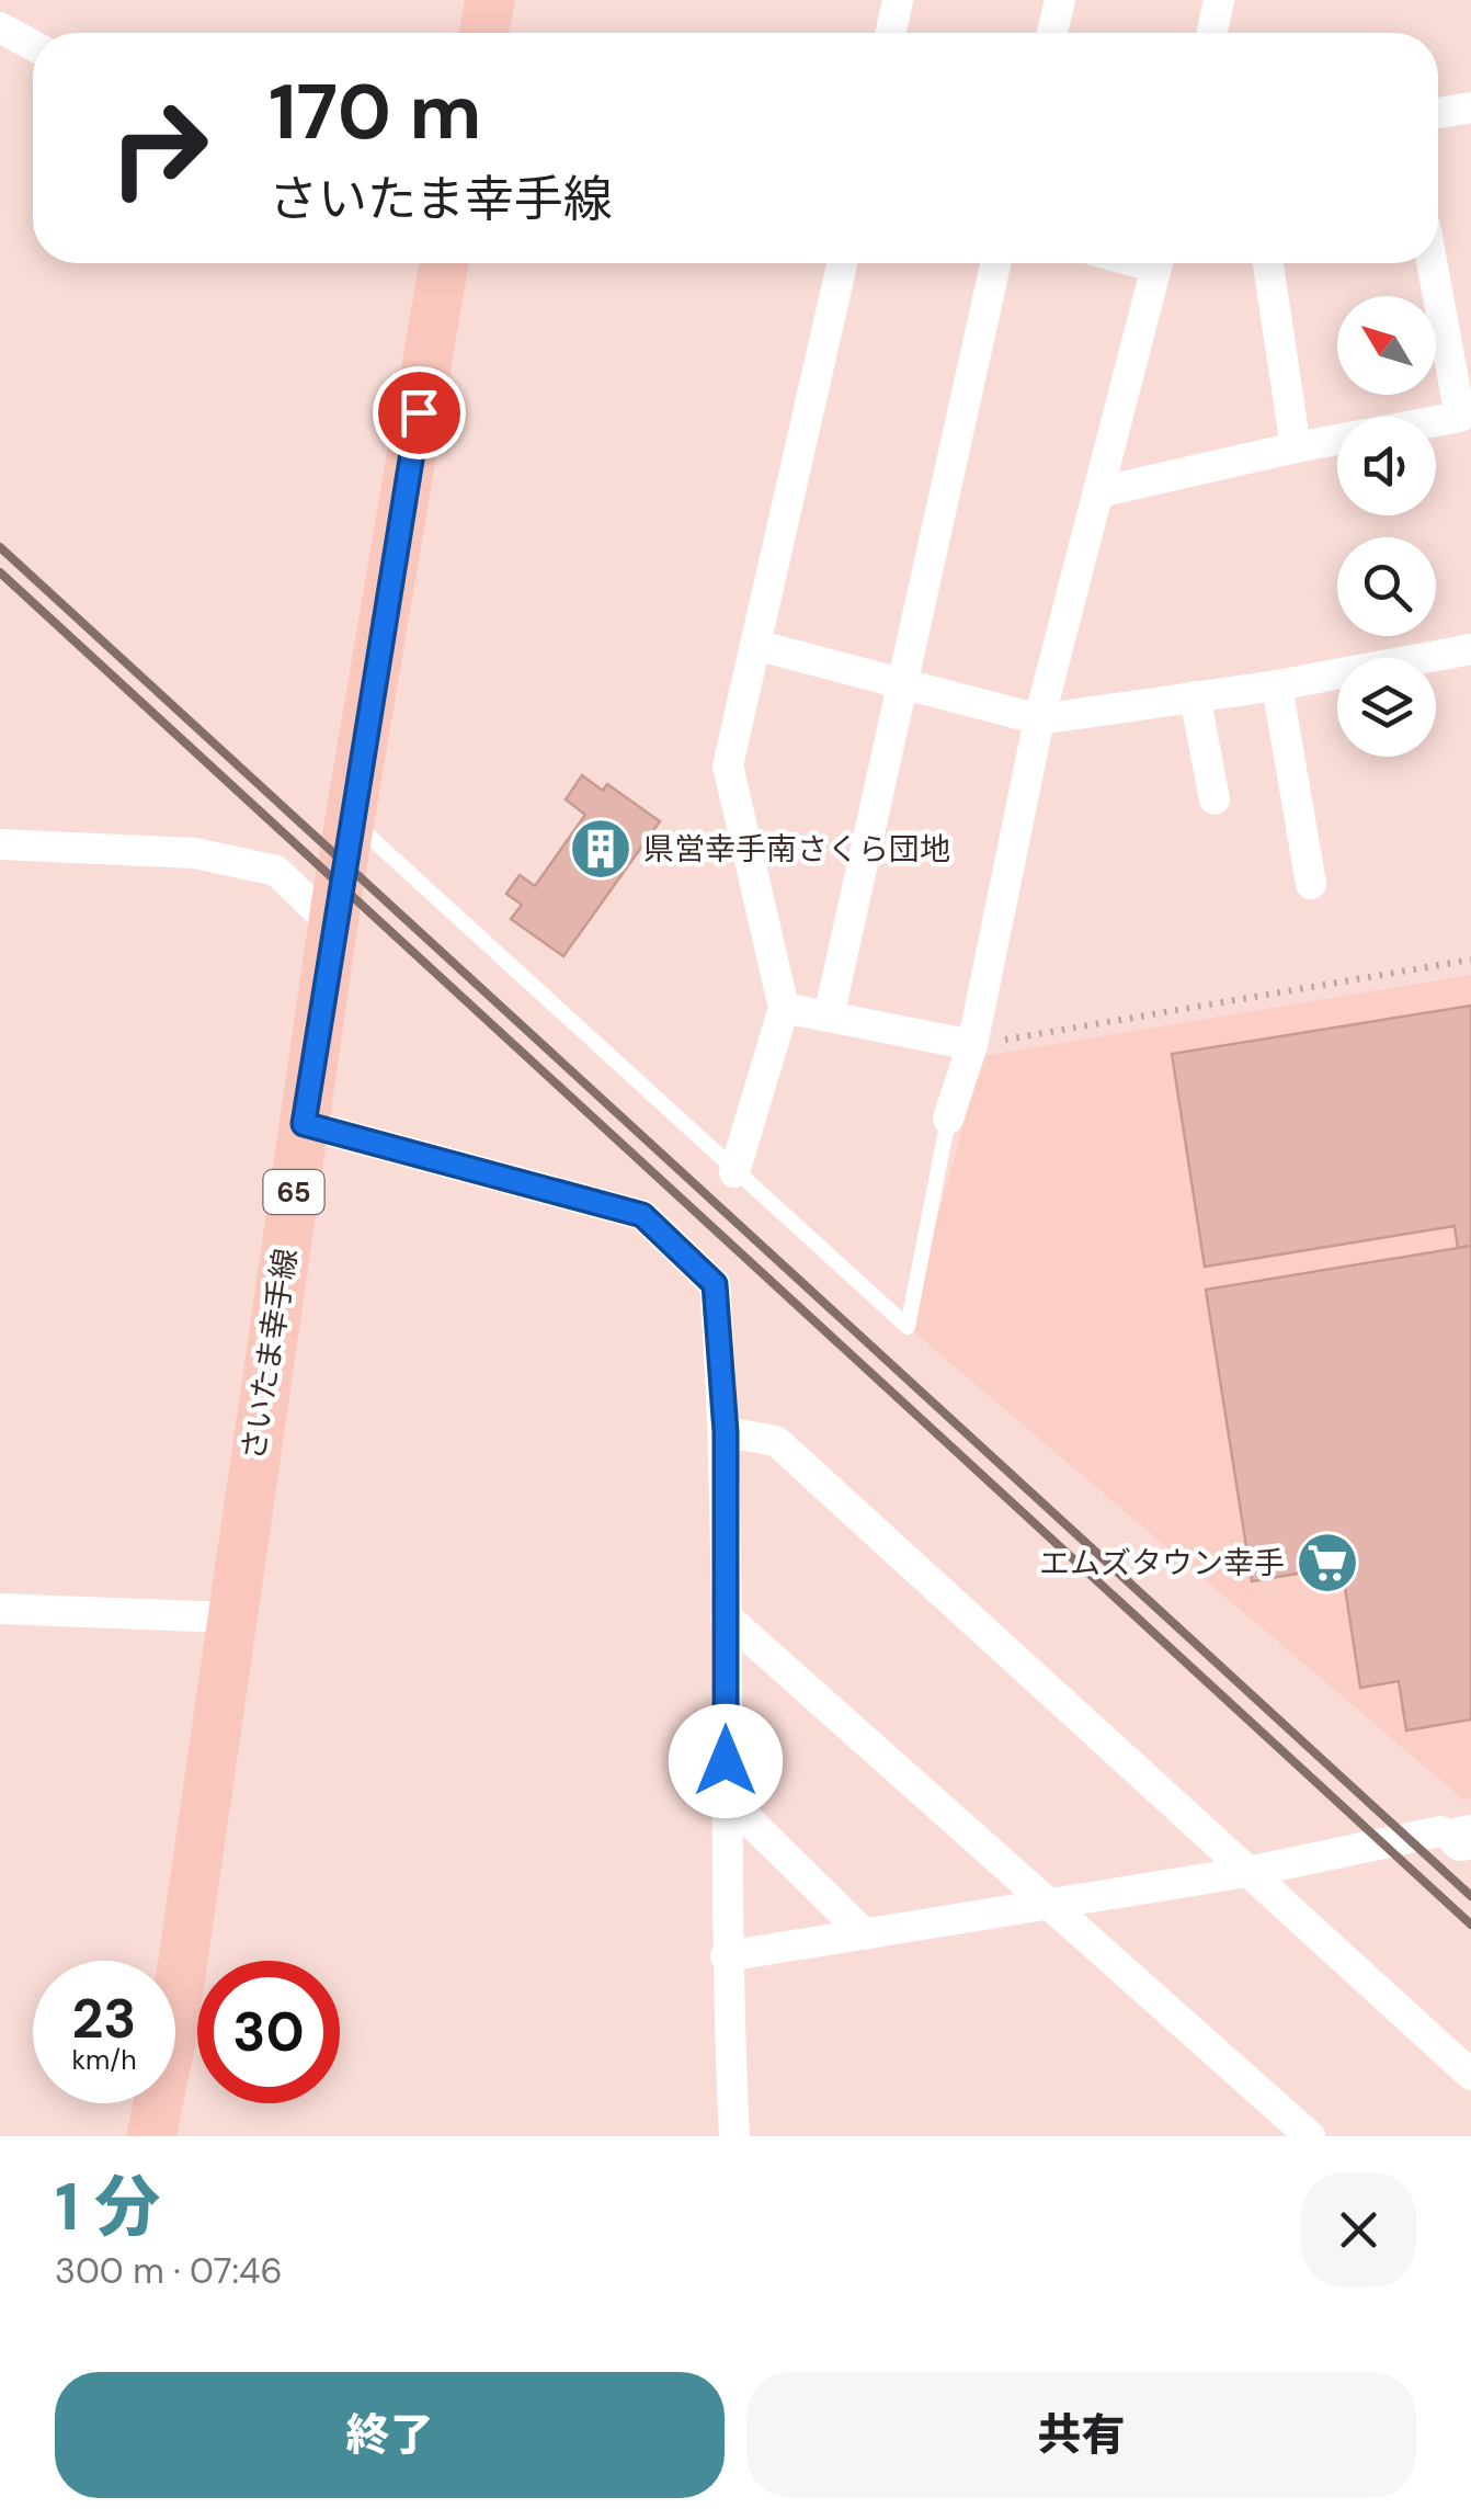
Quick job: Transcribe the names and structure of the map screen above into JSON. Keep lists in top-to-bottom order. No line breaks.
{"streets":{"main road":["65","さいたま幸手線"]},"places":{"building":["県営幸手南さくら団地"],"supermarket":["エムズタウン幸手"]},"north":"top left","page":{"turn":["170 m","さいたま幸手線"],"speed":"23 km/h","limit":"30","heading":["1 分","300 m · 07:46"],"buttons":["終了","共有"]}}
